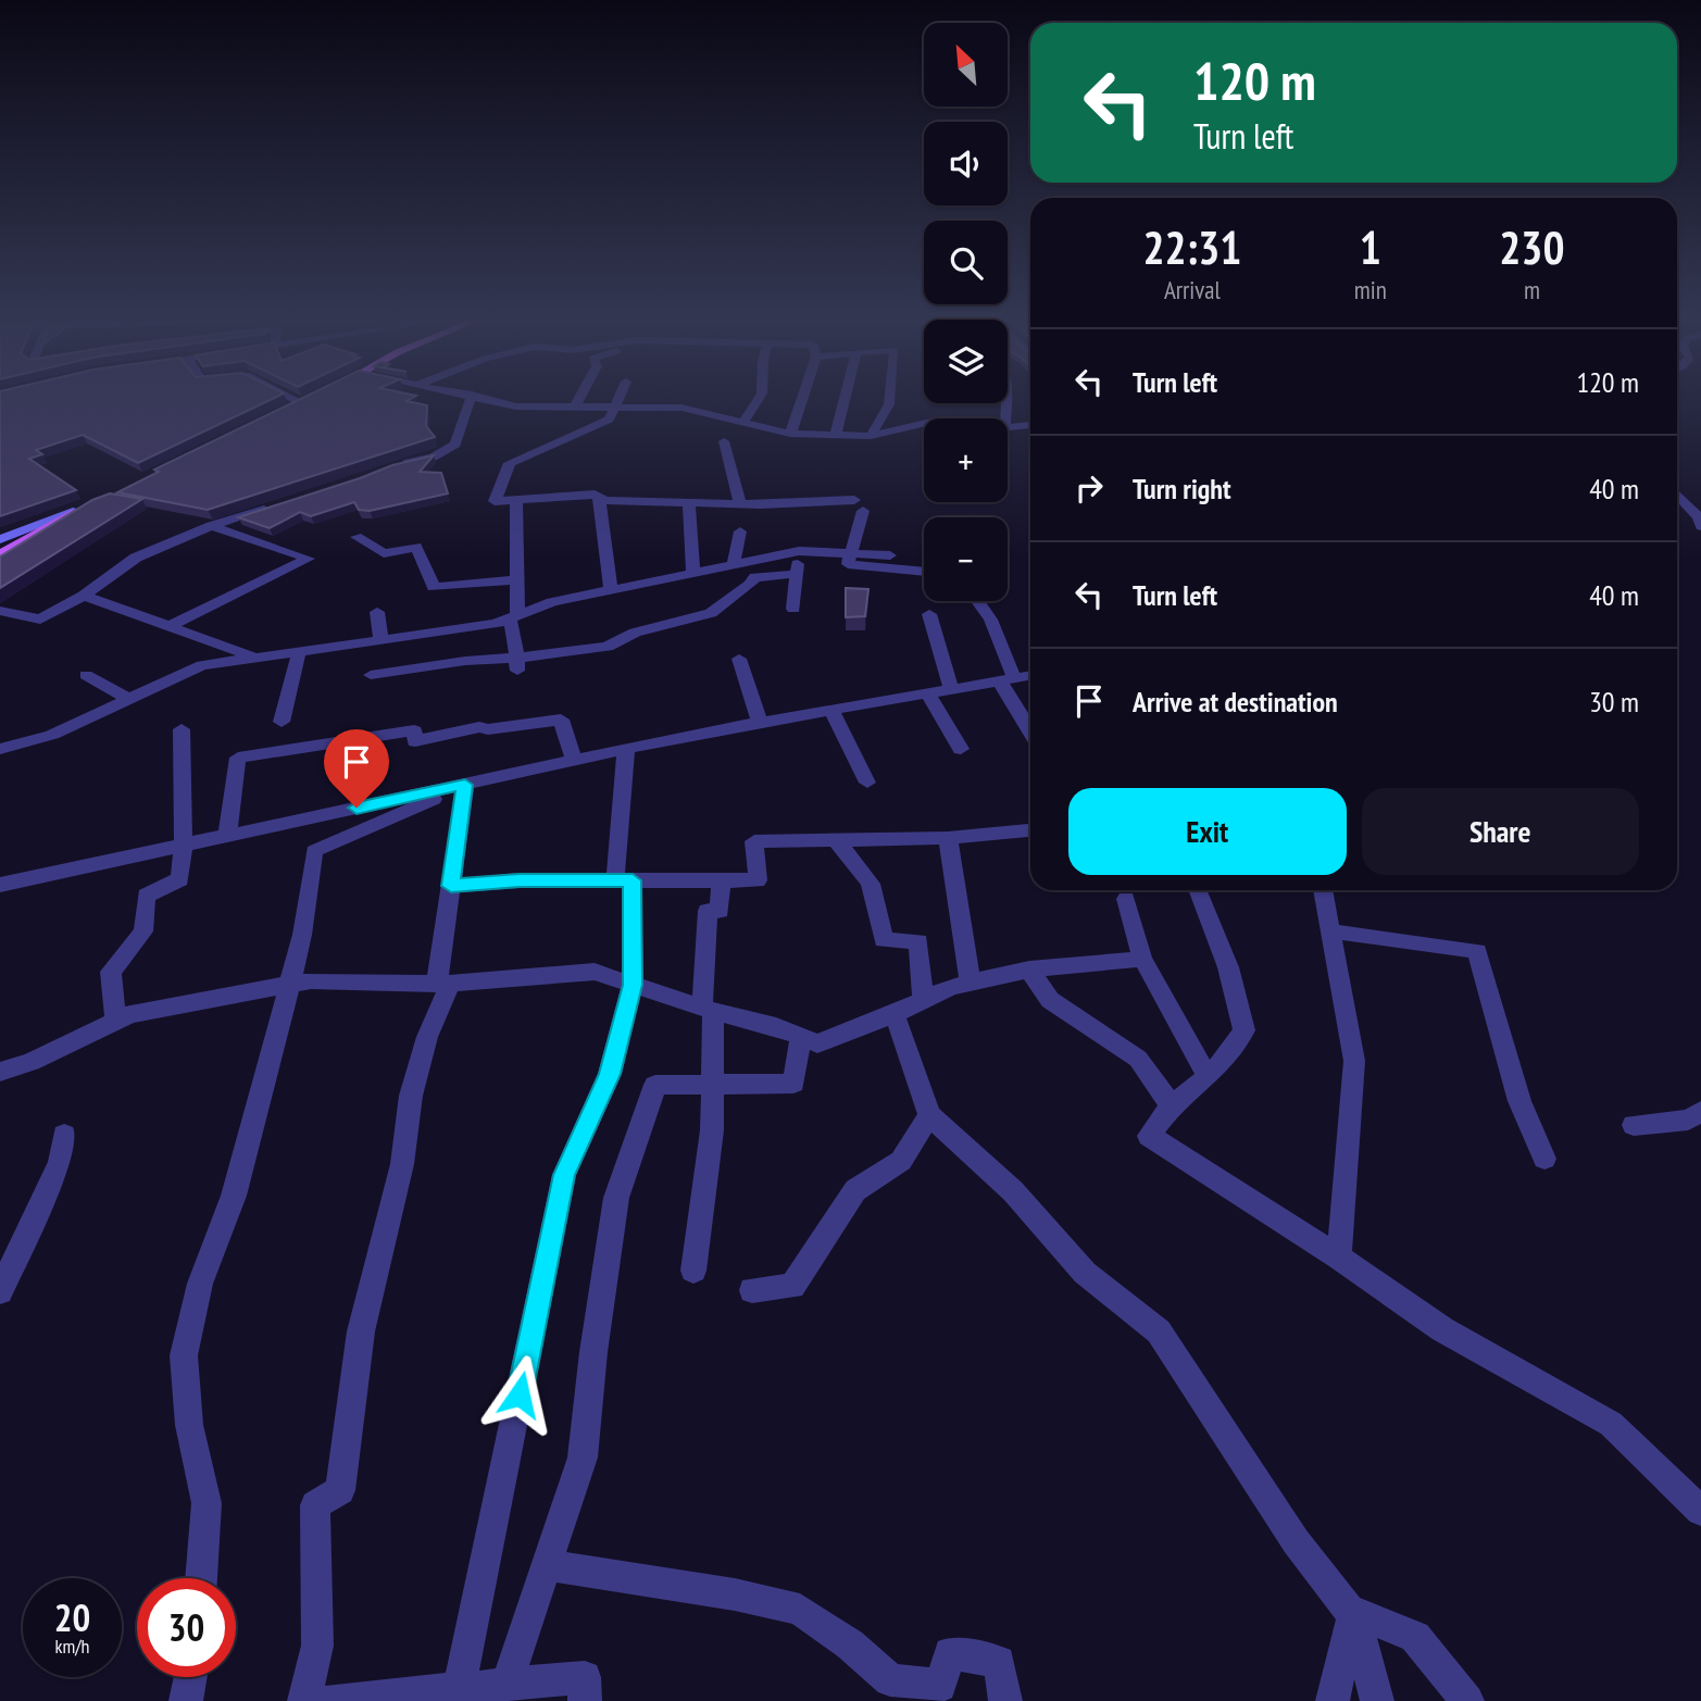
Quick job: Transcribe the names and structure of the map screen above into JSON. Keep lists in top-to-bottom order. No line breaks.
{"north":"top left","page":{"map_buttons":["+","−"],"turn":["120 m","Turn left"],"eta":["22:31","Arrival","1","min","230","m"],"list":[{"name":"Turn left","value":"120 m"},{"name":"Turn right","value":"40 m"},{"name":"Turn left","value":"40 m"},{"name":"Arrive at destination","value":"30 m"}],"buttons":["Exit","Share"],"speed":"20 km/h","limit":"30"}}
